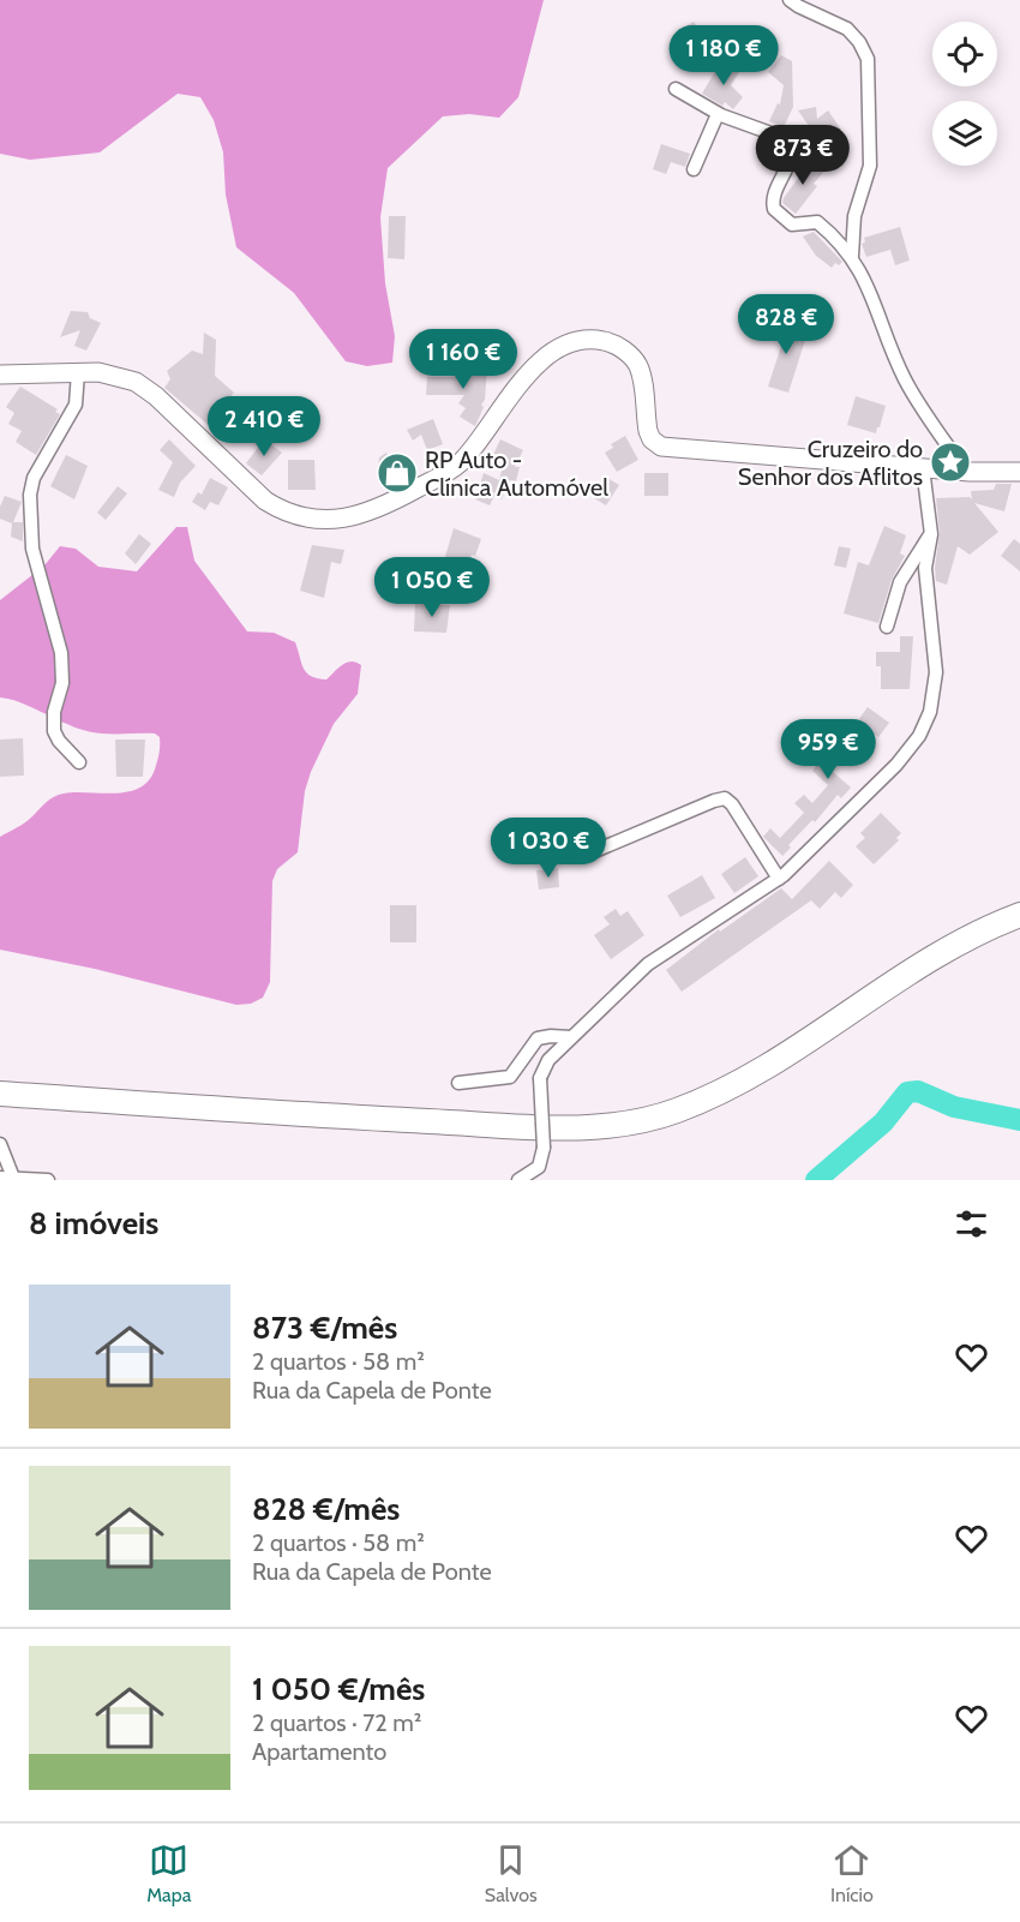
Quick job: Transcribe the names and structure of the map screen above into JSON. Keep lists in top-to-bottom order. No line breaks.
{"places":{"place":["Cruzeiro do Senhor dos Aflitos"],"shop":["RP Auto - Clínica Automóvel"]},"page":{"price":["1 180 €","873 €","828 €","1 160 €","2 410 €","1 050 €","959 €","1 030 €"],"heading":"8 imóveis","list":[{"name":"873 €/mês","note":"2 quartos · 58 m² · Rua da Capela de Ponte"},{"name":"828 €/mês","note":"2 quartos · 58 m² · Rua da Capela de Ponte"},{"name":"1 050 €/mês","note":"2 quartos · 72 m² · Apartamento"}],"tabs":["Mapa","Salvos","Início"]}}
